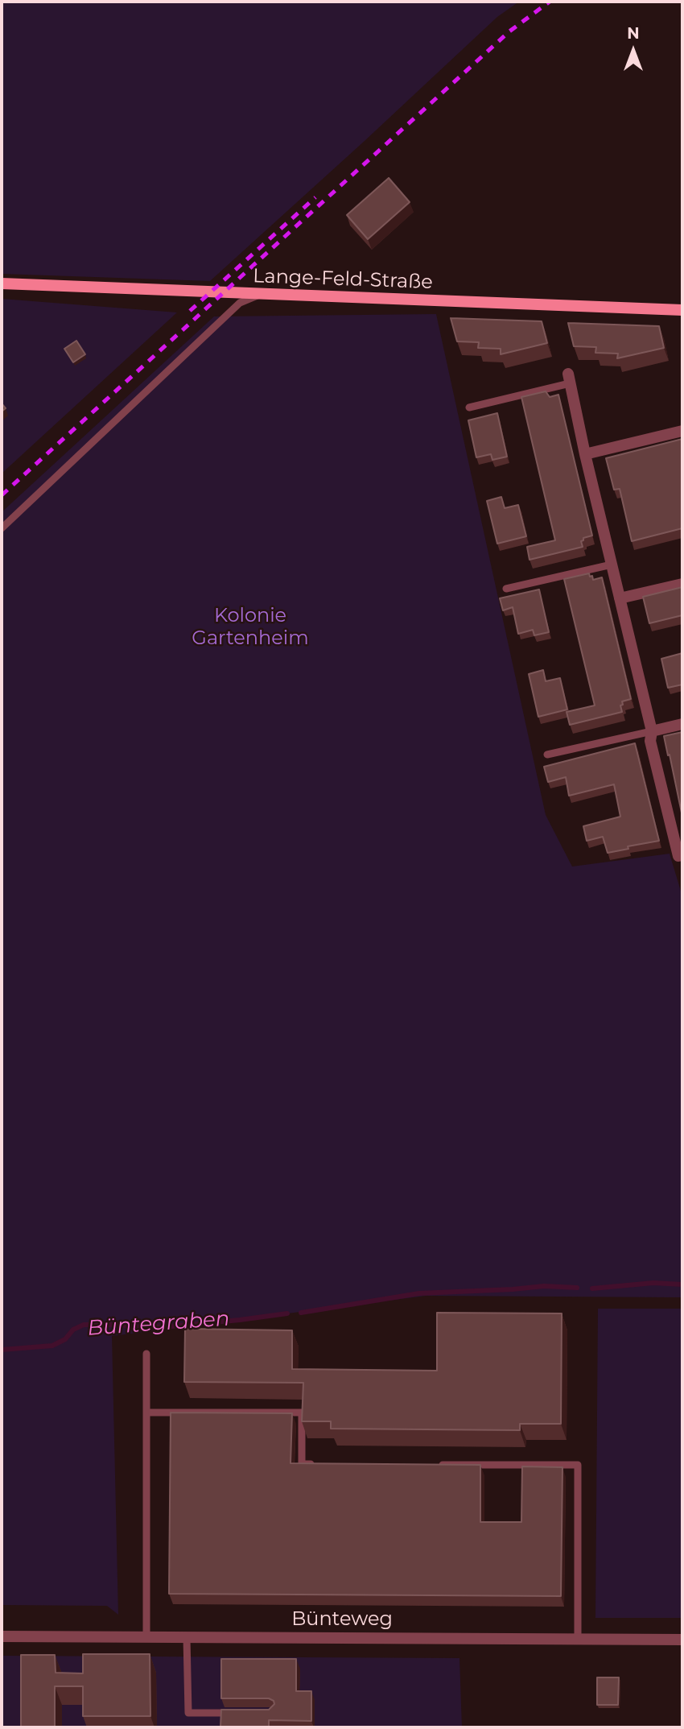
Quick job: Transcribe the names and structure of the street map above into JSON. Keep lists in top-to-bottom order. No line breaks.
{"streets":{"street":["Lange-Feld-Straße","Bünteweg"]},"water":["Büntegraben"],"parks":["Kolonie Gartenheim"],"north":"top"}
